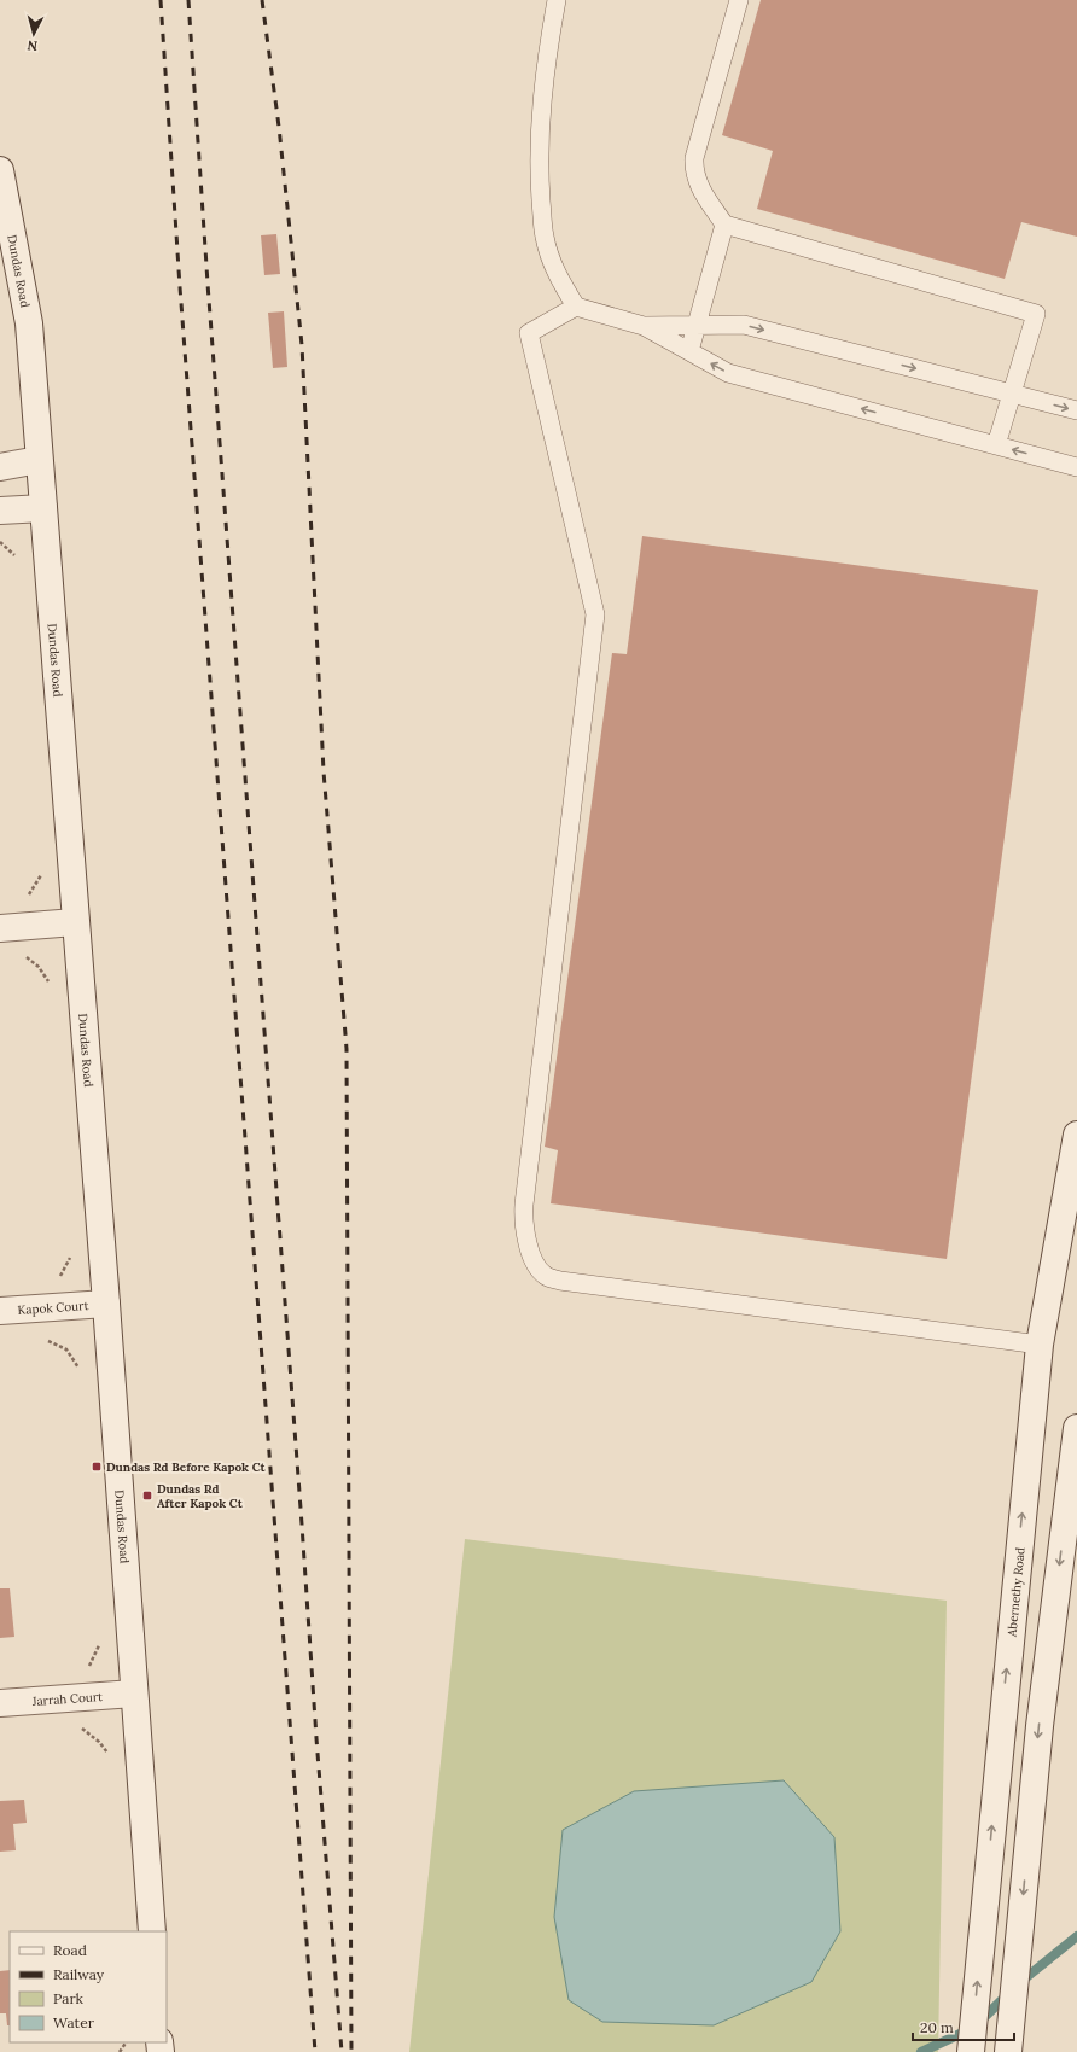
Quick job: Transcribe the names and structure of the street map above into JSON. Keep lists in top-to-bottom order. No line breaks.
{"streets":{"main road":["Dundas Road","Kapok Court","Abernethy Road","Jarrah Court"]},"crossings":[["Dundas Road","Kapok Court"],["Dundas Road","Jarrah Court"]],"places":{"transit":["Dundas Rd Before Kapok Ct","Dundas Rd After Kapok Ct"]},"legend":["Road","Railway","Park","Water"],"scale_bar":"20 m","north":"bottom"}
